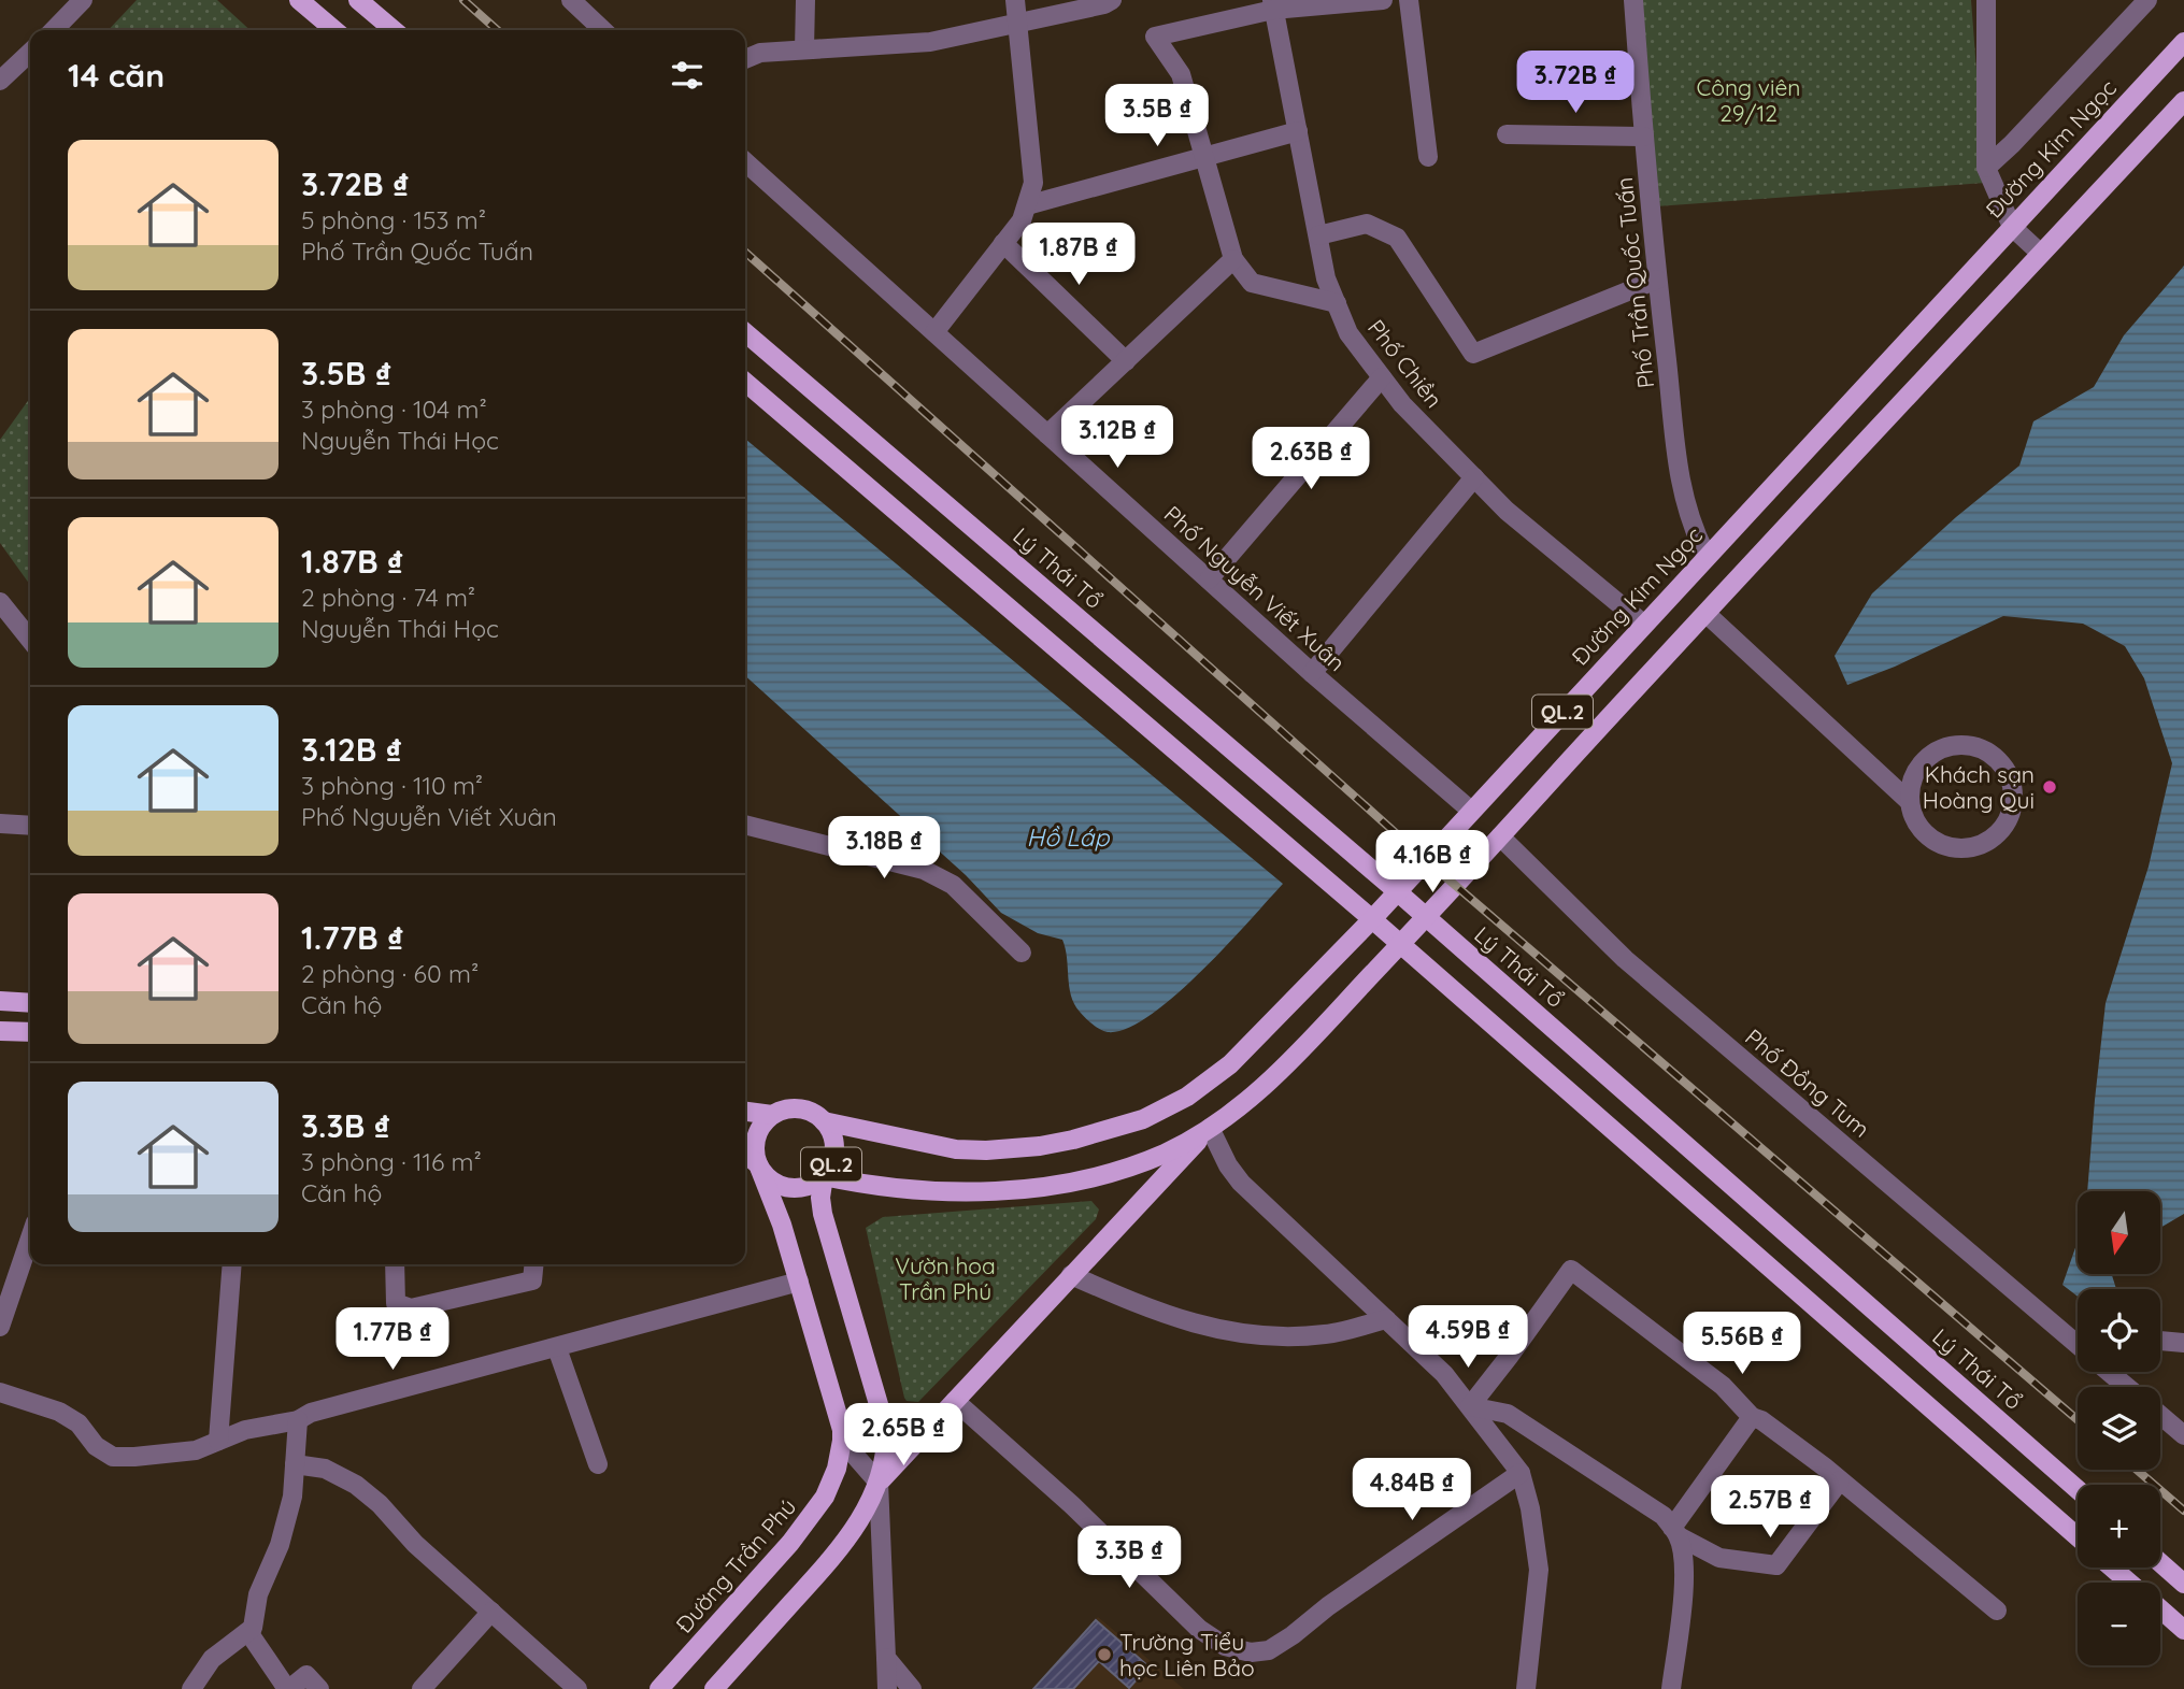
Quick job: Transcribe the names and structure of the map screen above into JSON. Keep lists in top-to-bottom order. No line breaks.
{"streets":{"main road":["Đường Kim Ngọc","Lý Thái Tổ","QL.2","Đường Trần Phú"],"street":["Phố Trần Quốc Tuấn","Phố Chiền","Phố Nguyễn Viết Xuân","Phố Đồng Tum"]},"crossings":[["Đường Kim Ngọc","Phố Trần Quốc Tuấn"],["Đường Kim Ngọc","Phố Chiền"],["Đường Kim Ngọc","Lý Thái Tổ"],["Đường Kim Ngọc","Phố Nguyễn Viết Xuân"],["Đường Kim Ngọc","QL.2"],["Đường Kim Ngọc","Đường Trần Phú"],["Lý Thái Tổ","QL.2"],["QL.2","Phố Đồng Tum"],["QL.2","Đường Trần Phú"]],"water":["Hồ Láp"],"parks":["Công viên 29/12","Vườn hoa Trần Phú"],"places":["Khách sạn Hoàng Qui","Trường Tiểu học Liên Bảo"],"north":"bottom","page":{"heading":"14 căn","price":["3.72B ₫","3.5B ₫","1.87B ₫","3.12B ₫","2.63B ₫","3.18B ₫","4.16B ₫","4.59B ₫","1.77B ₫","5.56B ₫","2.65B ₫","4.84B ₫","2.57B ₫","3.3B ₫"],"list":[{"name":"3.72B ₫","note":"5 phòng · 153 m² · Phố Trần Quốc Tuấn"},{"name":"3.5B ₫","note":"3 phòng · 104 m² · Nguyễn Thái Học"},{"name":"1.87B ₫","note":"2 phòng · 74 m² · Nguyễn Thái Học"},{"name":"3.12B ₫","note":"3 phòng · 110 m² · Phố Nguyễn Viết Xuân"},{"name":"1.77B ₫","note":"2 phòng · 60 m² · Căn hộ"},{"name":"3.3B ₫","note":"3 phòng · 116 m² · Căn hộ"}],"map_buttons":["+","−"]}}
